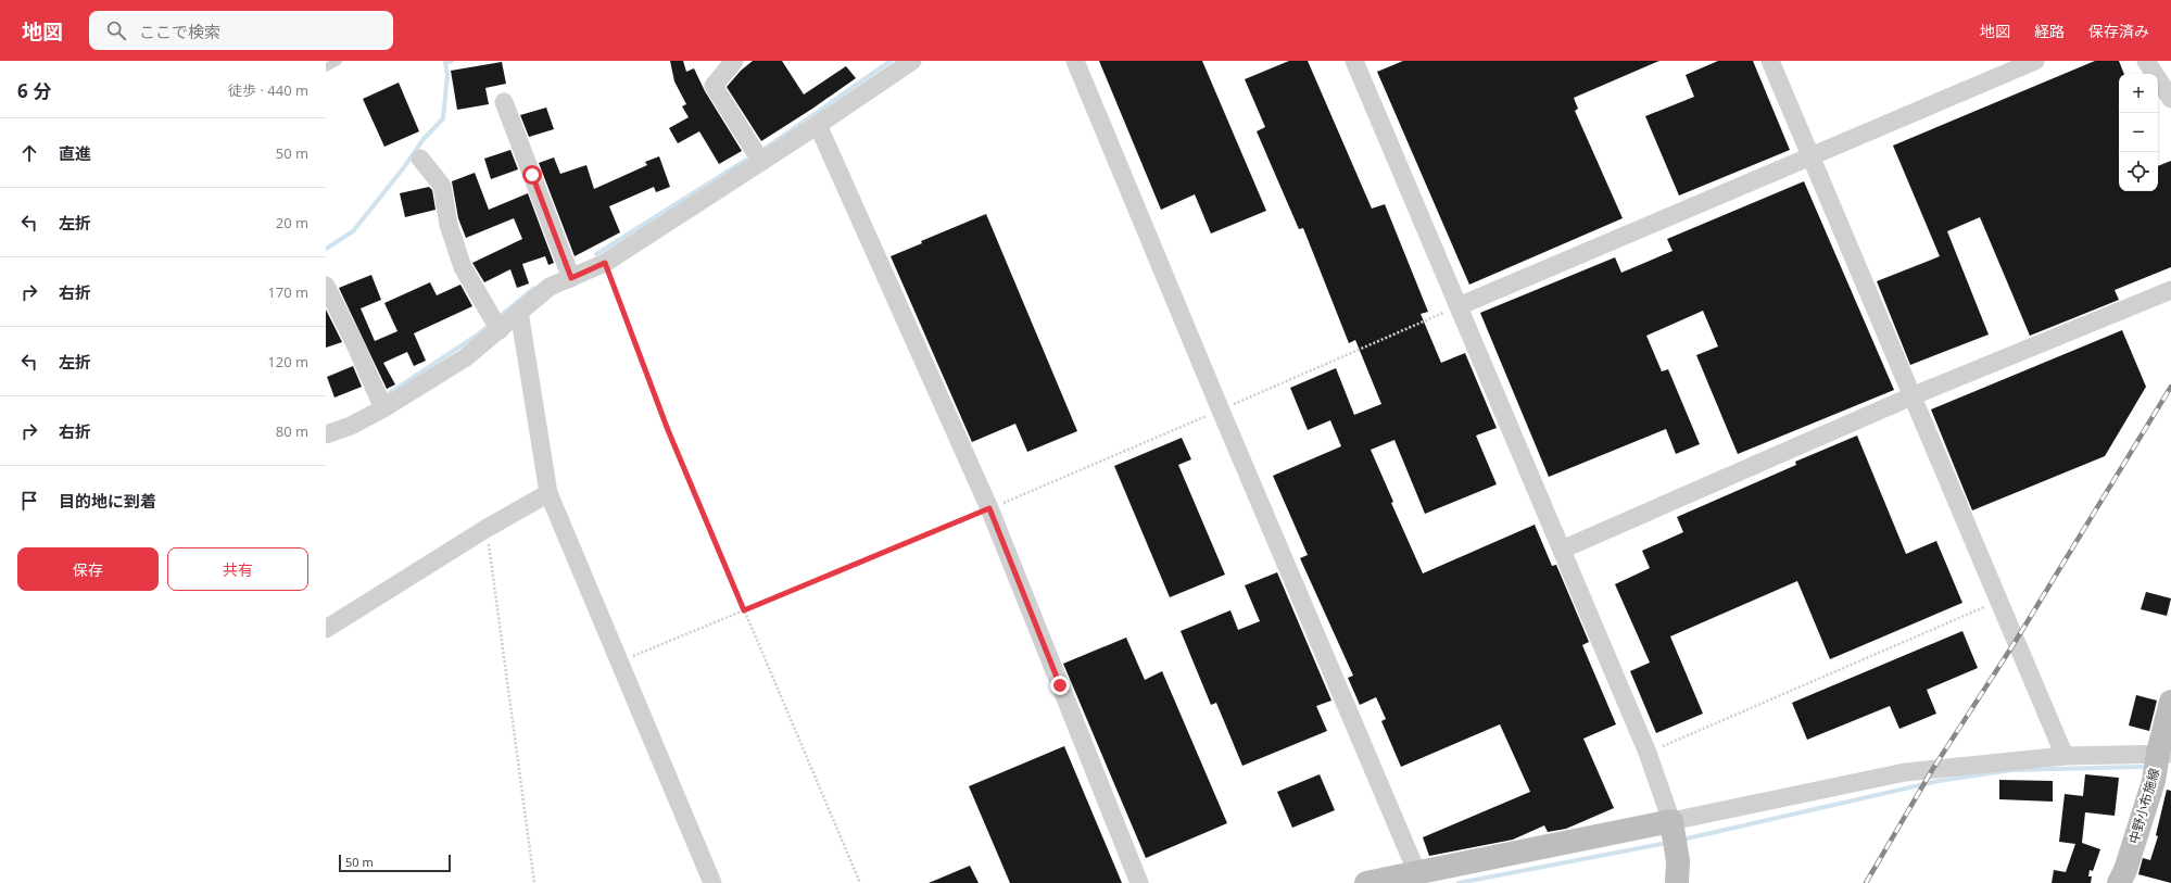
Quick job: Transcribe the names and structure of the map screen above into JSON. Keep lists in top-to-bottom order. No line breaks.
{"streets":{"street":["中野小布施線"]},"scale_bar":"50 m","page":{"header":"地図","search":"ここで検索","nav":["地図","経路","保存済み"],"heading":["6 分","徒歩 · 440 m"],"map_buttons":["+","−"],"list":[["直進","50 m"],["左折","20 m"],["右折","170 m"],["左折","120 m"],["右折","80 m"],"目的地に到着"],"buttons":["保存","共有"],"scale":"50 m"}}
